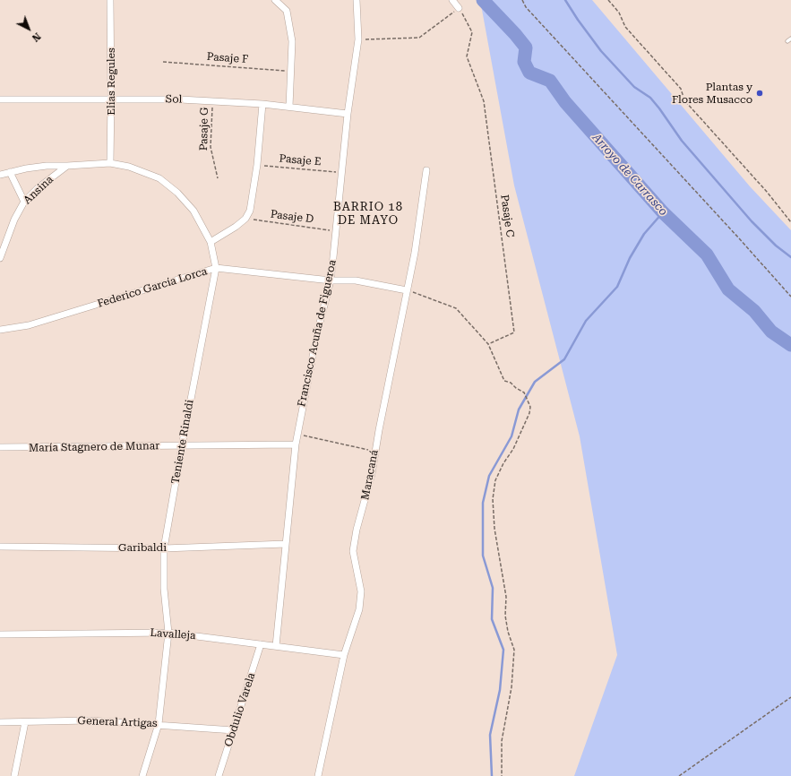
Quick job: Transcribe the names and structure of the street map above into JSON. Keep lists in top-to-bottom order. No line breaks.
{"streets":{"street":["Elías Regules","Sol","Ansina","Federico García Lorca","Francisco Acuña de Figueroa","Teniente Rinaldi","María Stagnero de Munar","Maracaná","Garibaldi","Lavalleja","Obdulio Varela","General Artigas"],"path":["Pasaje F","Pasaje G","Pasaje E","Pasaje C","Pasaje D"]},"crossings":[["Elías Regules","Sol"],["Elías Regules","Teniente Rinaldi"],["Sol","Pasaje G"],["Sol","Francisco Acuña de Figueroa"],["Pasaje E","Francisco Acuña de Figueroa"],["Pasaje D","Francisco Acuña de Figueroa"],["Federico García Lorca","Francisco Acuña de Figueroa"],["Federico García Lorca","Teniente Rinaldi"],["Federico García Lorca","Maracaná"],["Francisco Acuña de Figueroa","María Stagnero de Munar"],["Francisco Acuña de Figueroa","Garibaldi"],["Francisco Acuña de Figueroa","Lavalleja"],["Teniente Rinaldi","María Stagnero de Munar"],["Teniente Rinaldi","Garibaldi"],["Teniente Rinaldi","Lavalleja"],["Teniente Rinaldi","General Artigas"],["Maracaná","Lavalleja"],["Lavalleja","Obdulio Varela"],["Obdulio Varela","General Artigas"]],"districts":["BARRIO 18 DE MAYO"],"water":["Arroyo de Carrasco"],"places":["Plantas y Flores Musacco"],"north":"bottom right"}
